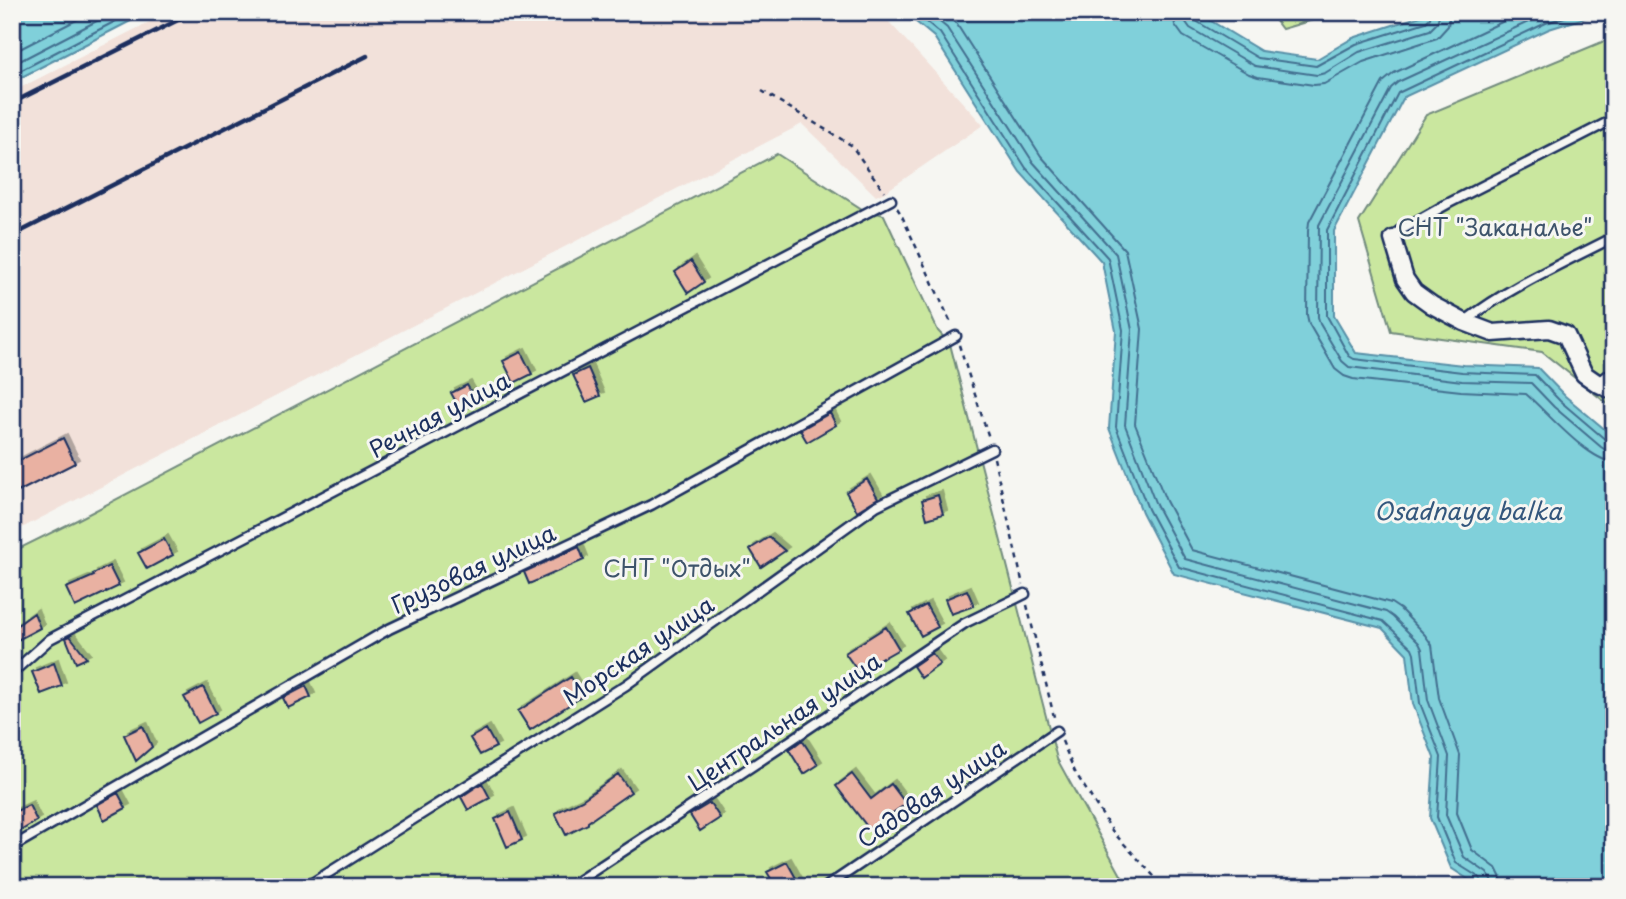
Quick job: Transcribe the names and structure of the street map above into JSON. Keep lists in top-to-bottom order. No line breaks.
{"streets":{"lane":["Речная улица","Грузовая улица","Морская улица","Центральная улица","Садовая улица"]},"water":["Osadnaya balka"],"parks":["СНТ \"Заканалье\"","СНТ \"Отдых\""]}
